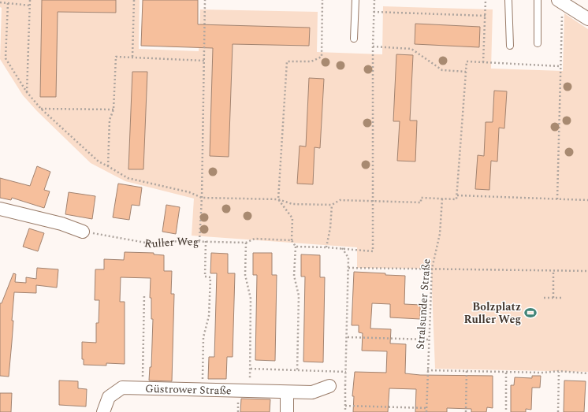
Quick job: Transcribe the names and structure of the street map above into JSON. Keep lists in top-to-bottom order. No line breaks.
{"streets":{"street":["Güstrower Straße"],"path":["Ruller Weg","Stralsunder Straße"]},"places":{"sports":["Bolzplatz Ruller Weg"]}}
